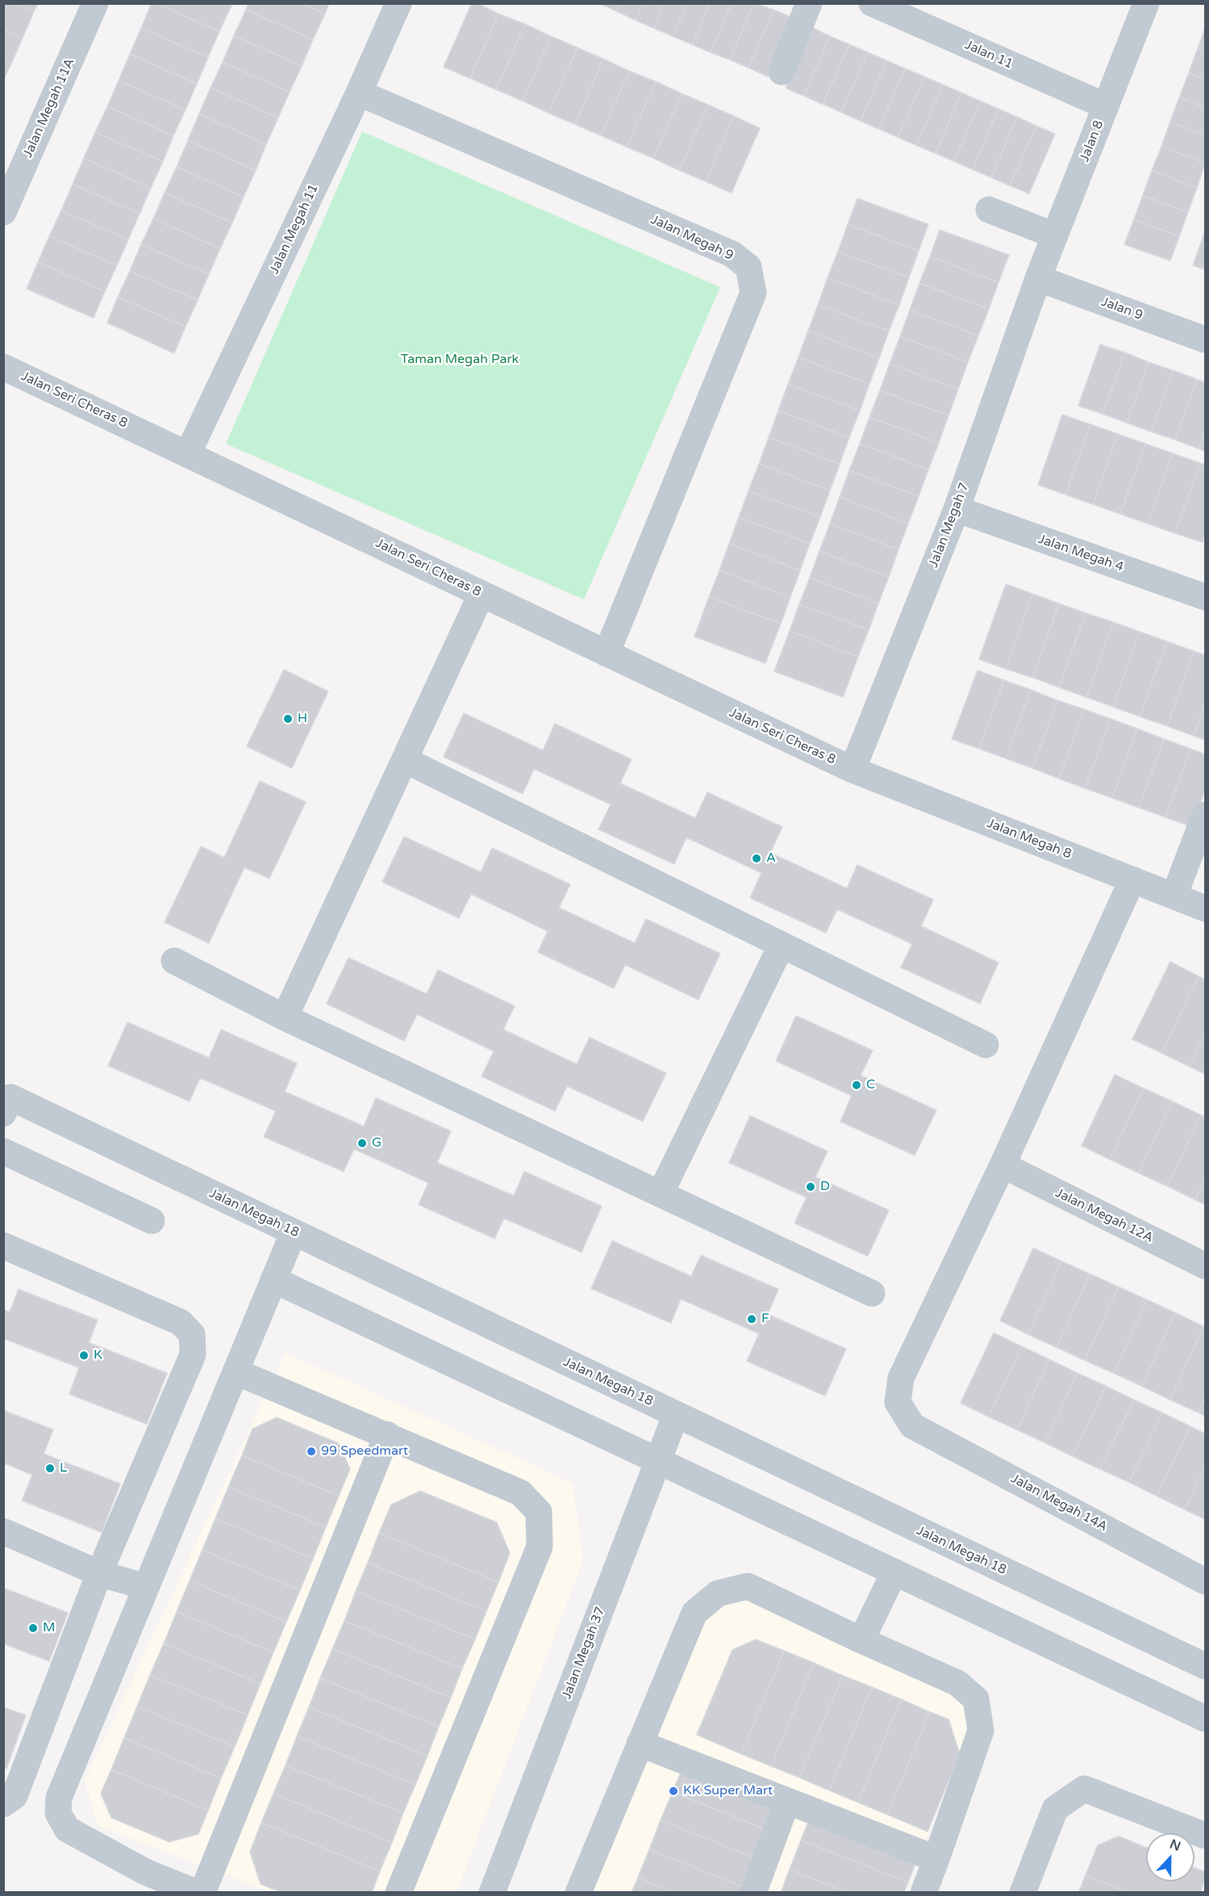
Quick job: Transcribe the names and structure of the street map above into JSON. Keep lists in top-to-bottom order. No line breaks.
{"streets":{"street":["Jalan 11","Jalan Megah 11A","Jalan 8","Jalan Megah 11","Jalan Megah 9","Jalan 9","Jalan Seri Cheras 8","Jalan Megah 7","Jalan Megah 4","Jalan Megah 8","Jalan Megah 18","Jalan Megah 12A","Jalan Megah 14A","Jalan Megah 37"]},"crossings":[["Jalan 11","Jalan 8"],["Jalan 8","Jalan 9"],["Jalan 8","Jalan Megah 7"],["Jalan Megah 11","Jalan Megah 9"],["Jalan Megah 11","Jalan Seri Cheras 8"],["Jalan Megah 9","Jalan Seri Cheras 8"],["Jalan 9","Jalan Megah 7"],["Jalan Seri Cheras 8","Jalan Megah 7"],["Jalan Seri Cheras 8","Jalan Megah 8"],["Jalan Megah 7","Jalan Megah 4"],["Jalan Megah 7","Jalan Megah 8"],["Jalan Megah 18","Jalan Megah 37"],["Jalan Megah 12A","Jalan Megah 14A"]],"parks":["Taman Megah Park"],"places":["H","A","C","G","D","F","K","99 Speedmart","L","M","KK Super Mart"],"north":"top"}
